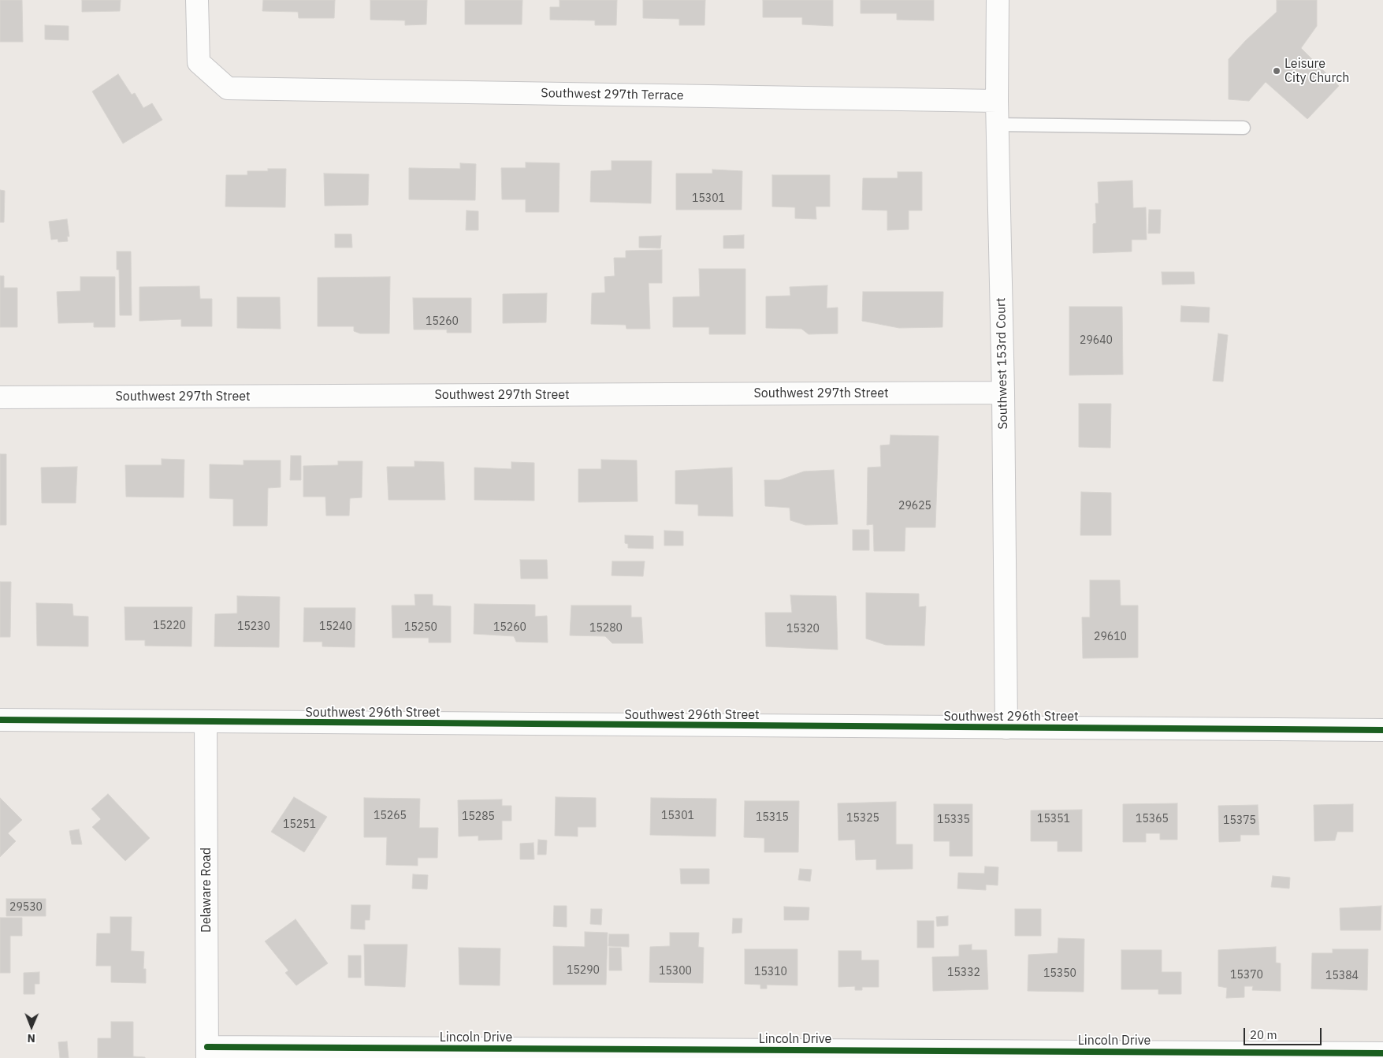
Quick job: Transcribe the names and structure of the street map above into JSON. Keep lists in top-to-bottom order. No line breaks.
{"streets":{"street":["Southwest 297th Terrace","Southwest 153rd Court","Southwest 297th Street","Southwest 296th Street","Delaware Road","Lincoln Drive"]},"crossings":[["Southwest 297th Terrace","Southwest 153rd Court"],["Southwest 153rd Court","Southwest 297th Street"],["Southwest 153rd Court","Southwest 296th Street"],["Southwest 296th Street","Delaware Road"],["Delaware Road","Lincoln Drive"]],"places":["Leisure City Church"],"house_numbers":["15301","15260","29640","29625","15220","15230","15240","15250","15260","15280","15320","29610","15265","15301","15285","15315","15325","15351","15365","15335","15375","15251","29530","15290","15300","15310","15332","15350","15370","15384"],"scale_bar":"20 m","north":"bottom"}
